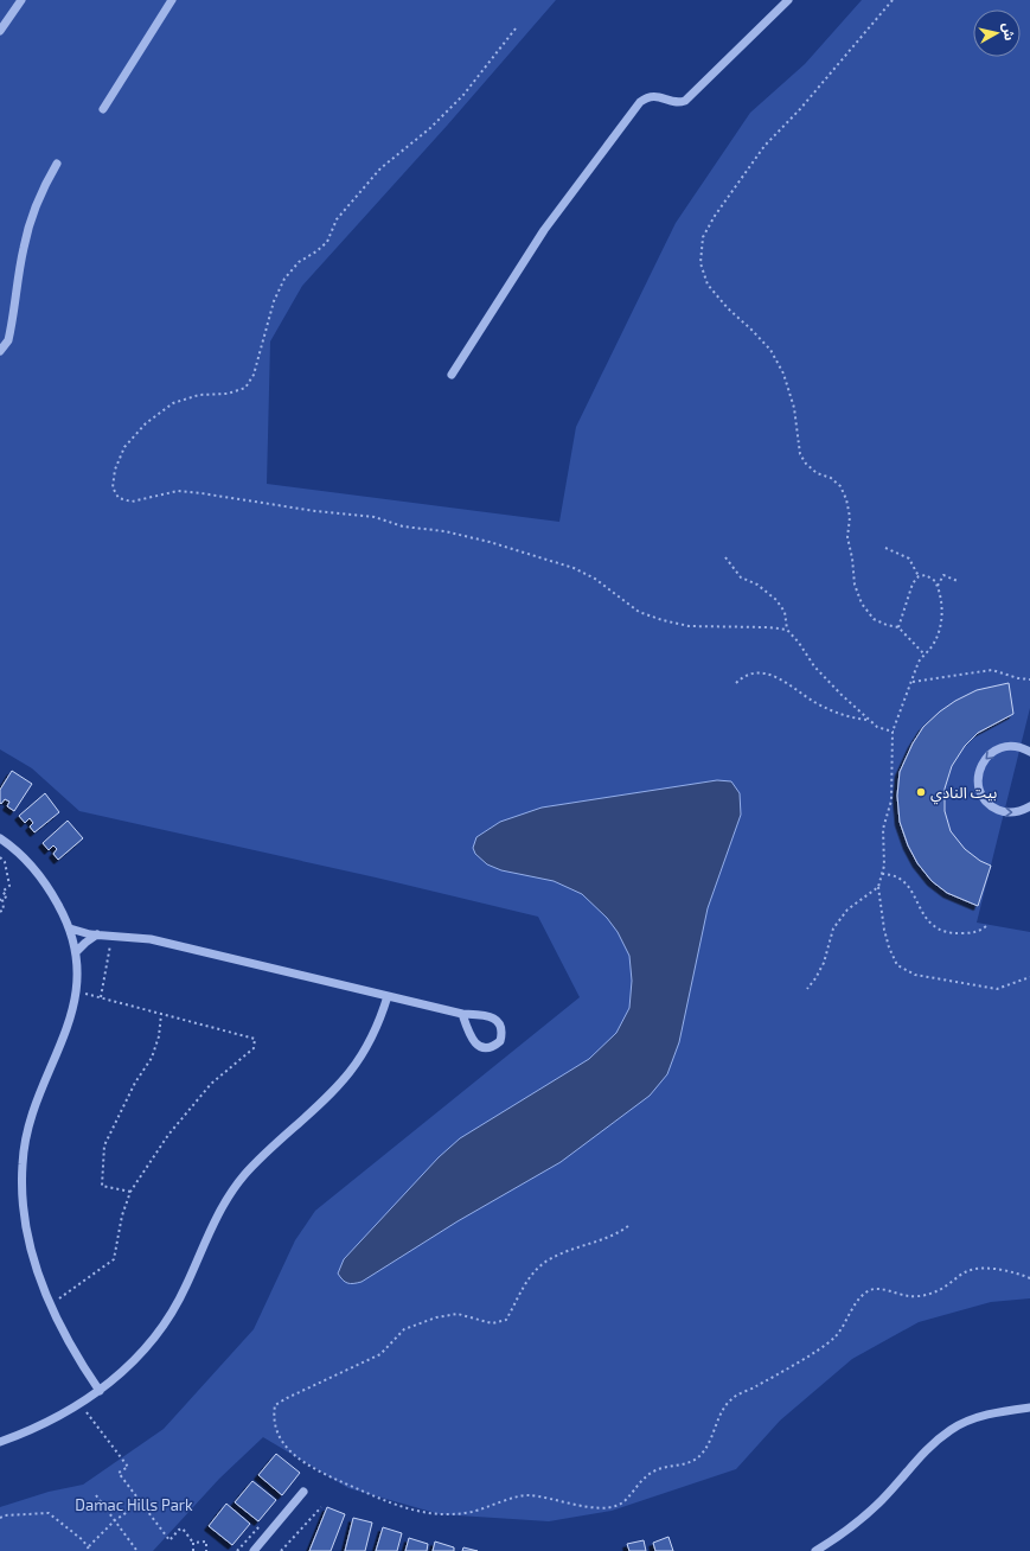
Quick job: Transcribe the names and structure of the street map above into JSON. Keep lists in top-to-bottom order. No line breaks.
{"parks":["Damac Hills Park"],"places":["بيت النادي"],"north":"right"}
